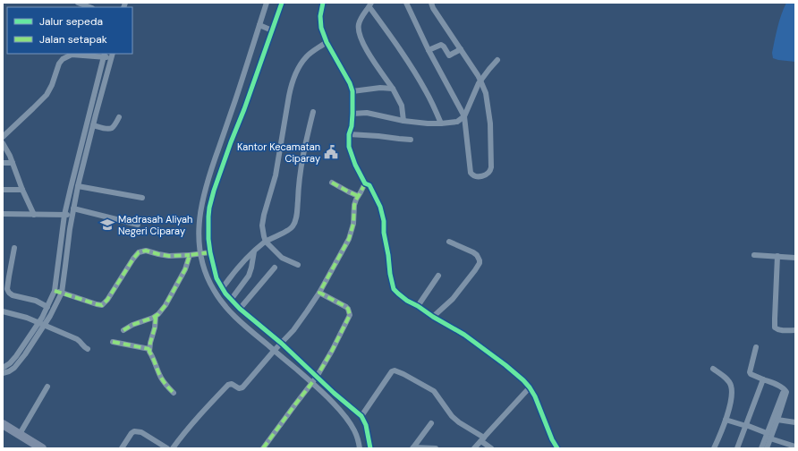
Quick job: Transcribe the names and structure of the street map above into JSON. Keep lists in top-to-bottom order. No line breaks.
{"places":{"public building":["Kantor Kecamatan Ciparay"],"school or university":["Madrasah Aliyah Negeri Ciparay"]},"legend":["Jalur sepeda","Jalan setapak"]}
